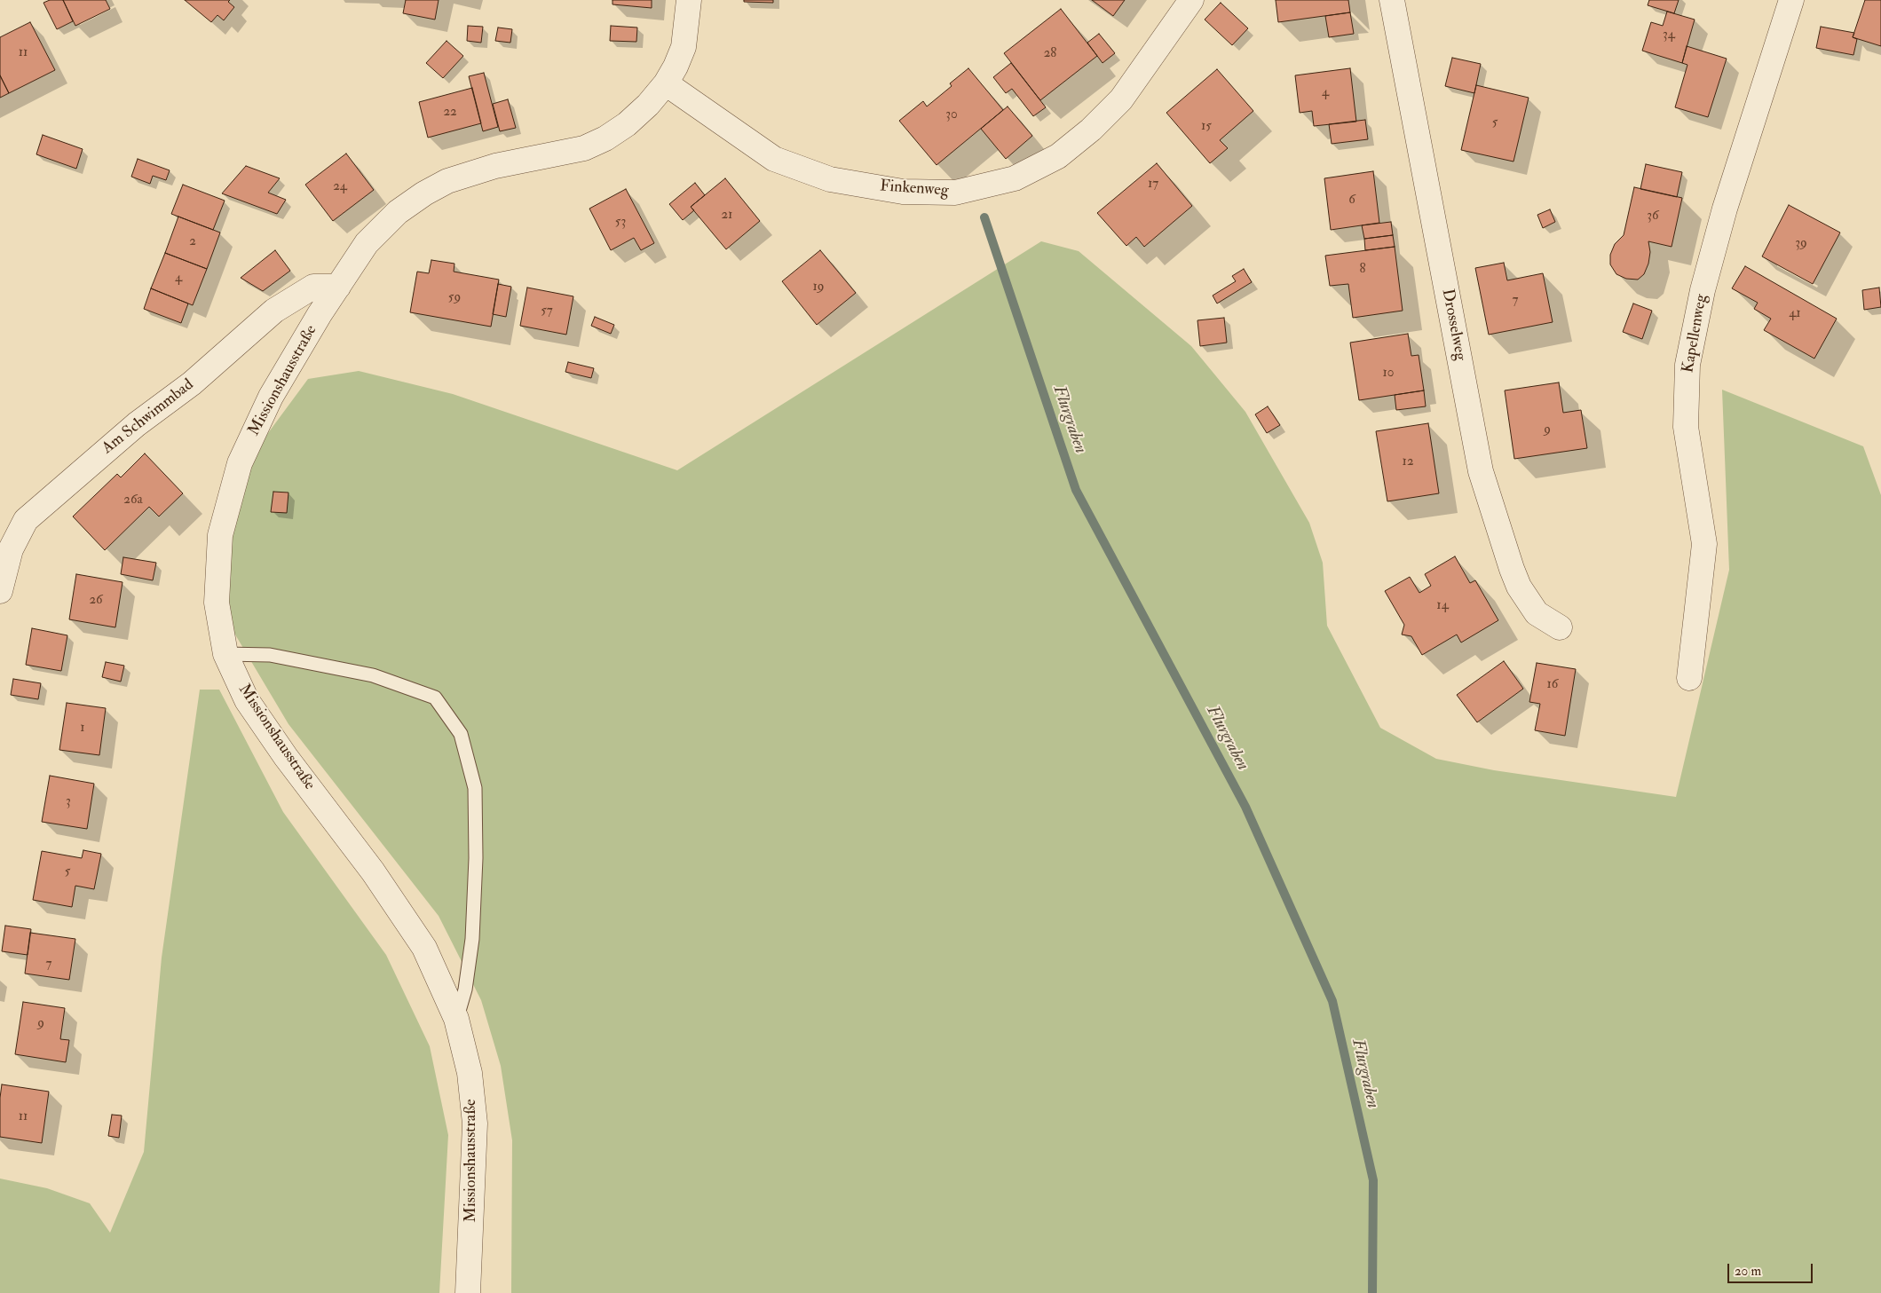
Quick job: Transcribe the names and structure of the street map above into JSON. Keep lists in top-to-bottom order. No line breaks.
{"streets":{"street":["Finkenweg","Drosselweg","Kapellenweg","Missionshausstraße","Am Schwimmbad"]},"crossings":[["Finkenweg","Missionshausstraße"],["Missionshausstraße","Am Schwimmbad"]],"water":["Flurgraben"],"house_numbers":["34","11","28","4","22","30","5","15","17","24","6","21","36","53","2","39","8","4","19","59","7","57","41","10","9","12","26a","26","14","16","1","3","5","7","9","11"],"scale_bar":"20 m"}
